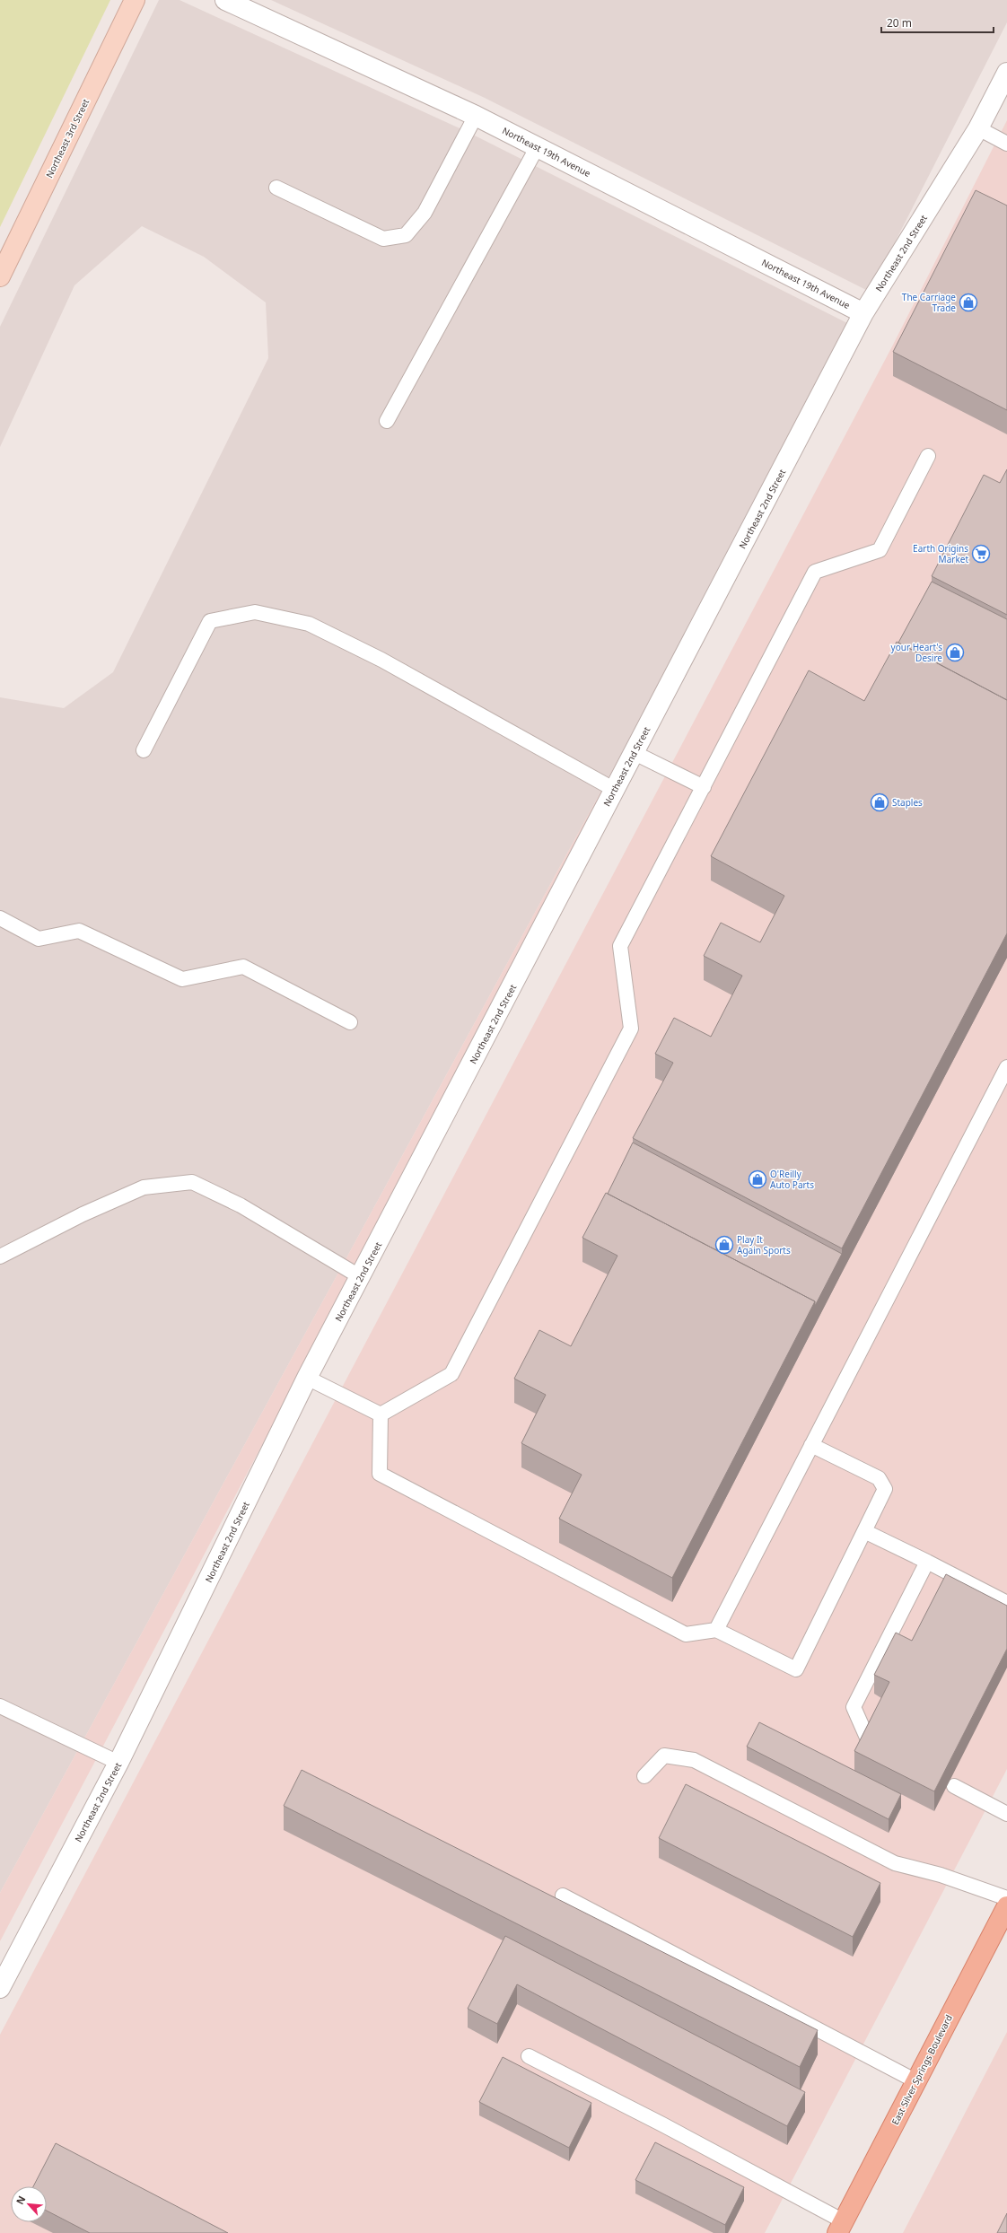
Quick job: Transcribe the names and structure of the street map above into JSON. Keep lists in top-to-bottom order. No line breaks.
{"streets":{"main road":["East Silver Springs Boulevard"],"street":["Northeast 3rd Street","Northeast 19th Avenue","Northeast 2nd Street"]},"crossings":[["Northeast 19th Avenue","Northeast 2nd Street"]],"places":{"shop":["The Carriage Trade","your Heart's Desire","Staples","O'Reilly Auto Parts","Play It Again Sports"],"supermarket":["Earth Origins Market"]},"scale_bar":"20 m","north":"top left"}
